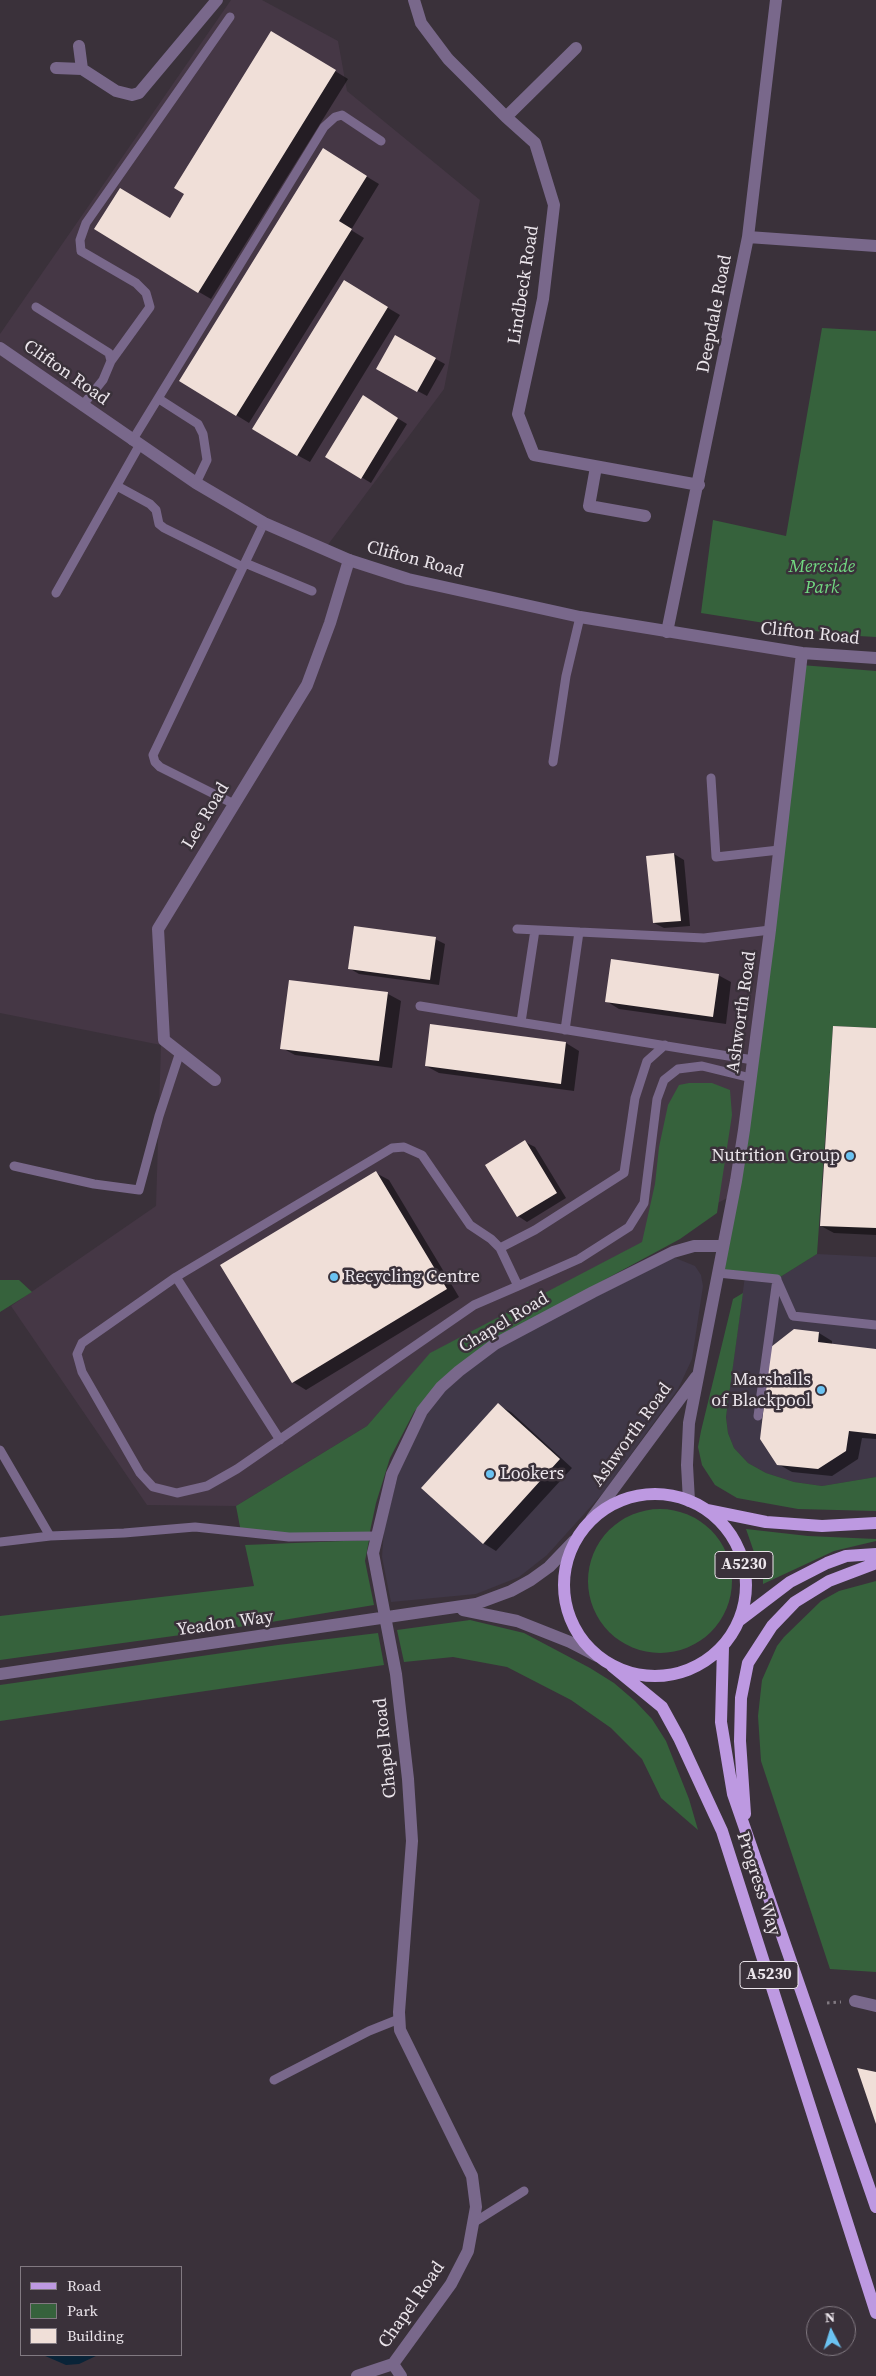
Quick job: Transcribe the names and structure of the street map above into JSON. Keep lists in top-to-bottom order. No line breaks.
{"streets":{"main road":["A5230","Progress Way"],"street":["Lindbeck Road","Deepdale Road","Clifton Road","Lee Road","Ashworth Road","Chapel Road","Yeadon Way"]},"crossings":[["Lindbeck Road","Deepdale Road"],["Deepdale Road","Clifton Road"],["Clifton Road","Lee Road"],["Clifton Road","Ashworth Road"],["Ashworth Road","Chapel Road"],["Ashworth Road","A5230"],["A5230","Yeadon Way"],["A5230","Progress Way"]],"parks":["Mereside Park"],"places":["Nutrition Group","Recycling Centre","Marshalls of Blackpool","Lookers"],"legend":["Road","Park","Building"],"north":"top"}
